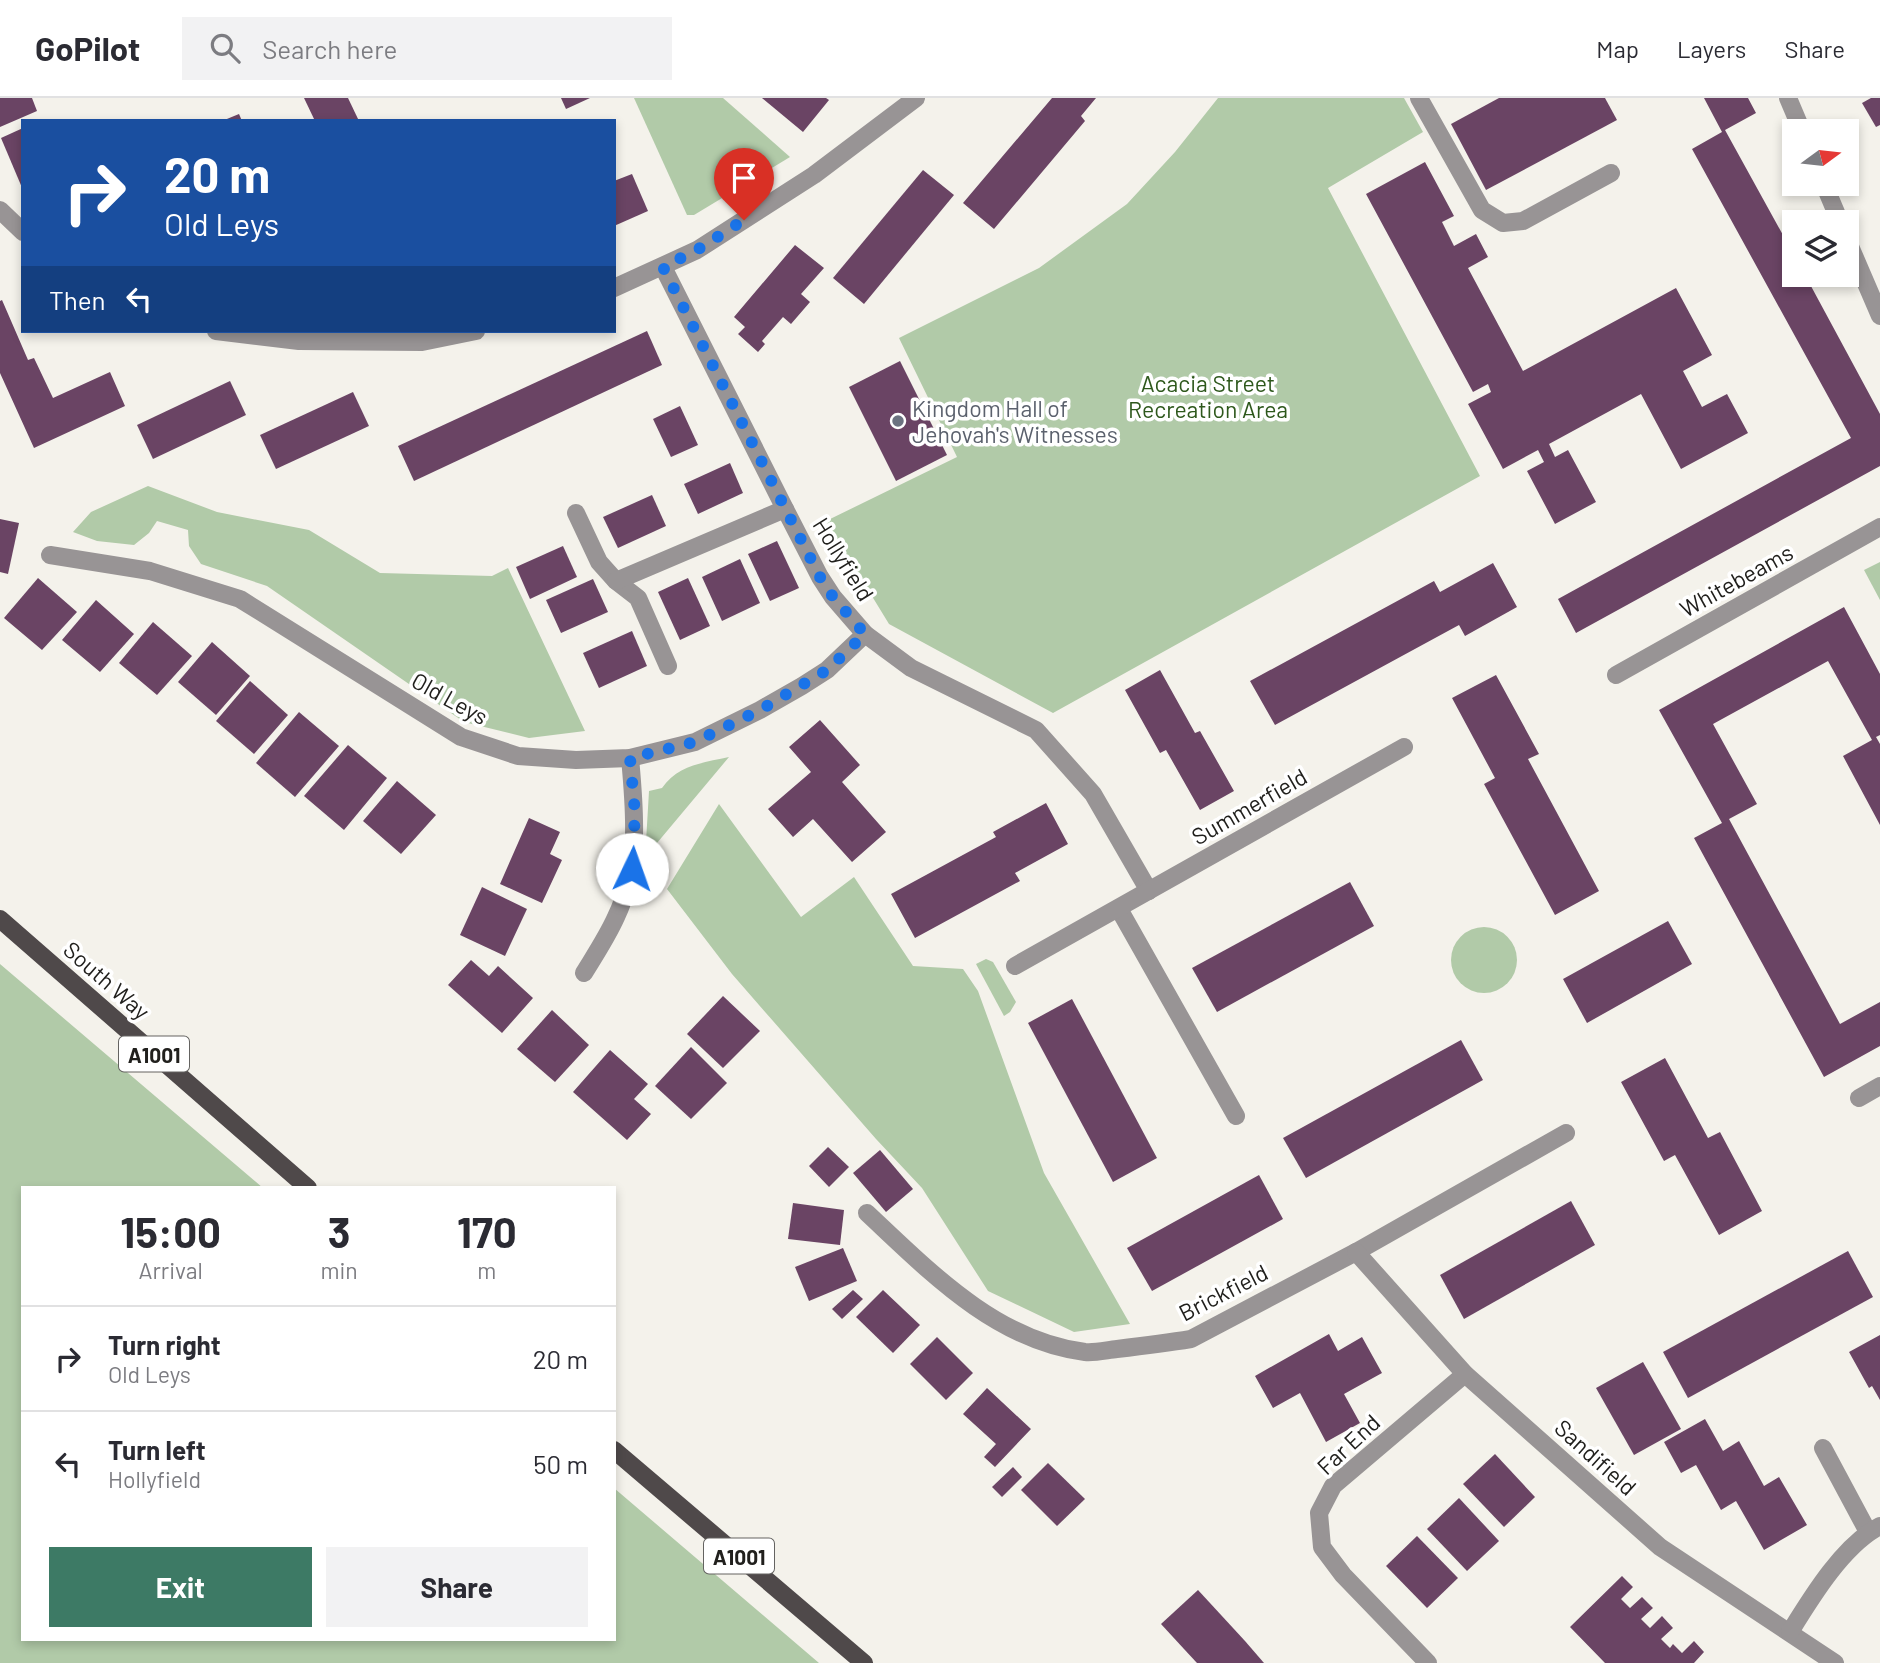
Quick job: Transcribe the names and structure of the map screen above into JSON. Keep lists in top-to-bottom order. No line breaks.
{"streets":{"main road":["South Way","A1001"],"street":["Hollyfield","Whitebeams","Old Leys","Summerfield","Brickfield","Far End","Sandifield"]},"crossings":[["Hollyfield","Old Leys"],["Hollyfield","Summerfield"],["Brickfield","Sandifield"],["Far End","Sandifield"]],"parks":["Acacia Street Recreation Area"],"places":["Kingdom Hall of Jehovah's Witnesses"],"north":"right","page":{"header":"GoPilot","search":"Search here","nav":["Map","Layers","Share"],"turn":["20 m","Old Leys"],"then":"Then","eta":["15:00","Arrival","3","min","170","m"],"list":[{"name":"Turn right","note":"Old Leys","value":"20 m"},{"name":"Turn left","note":"Hollyfield","value":"50 m"}],"buttons":["Exit","Share"]}}
